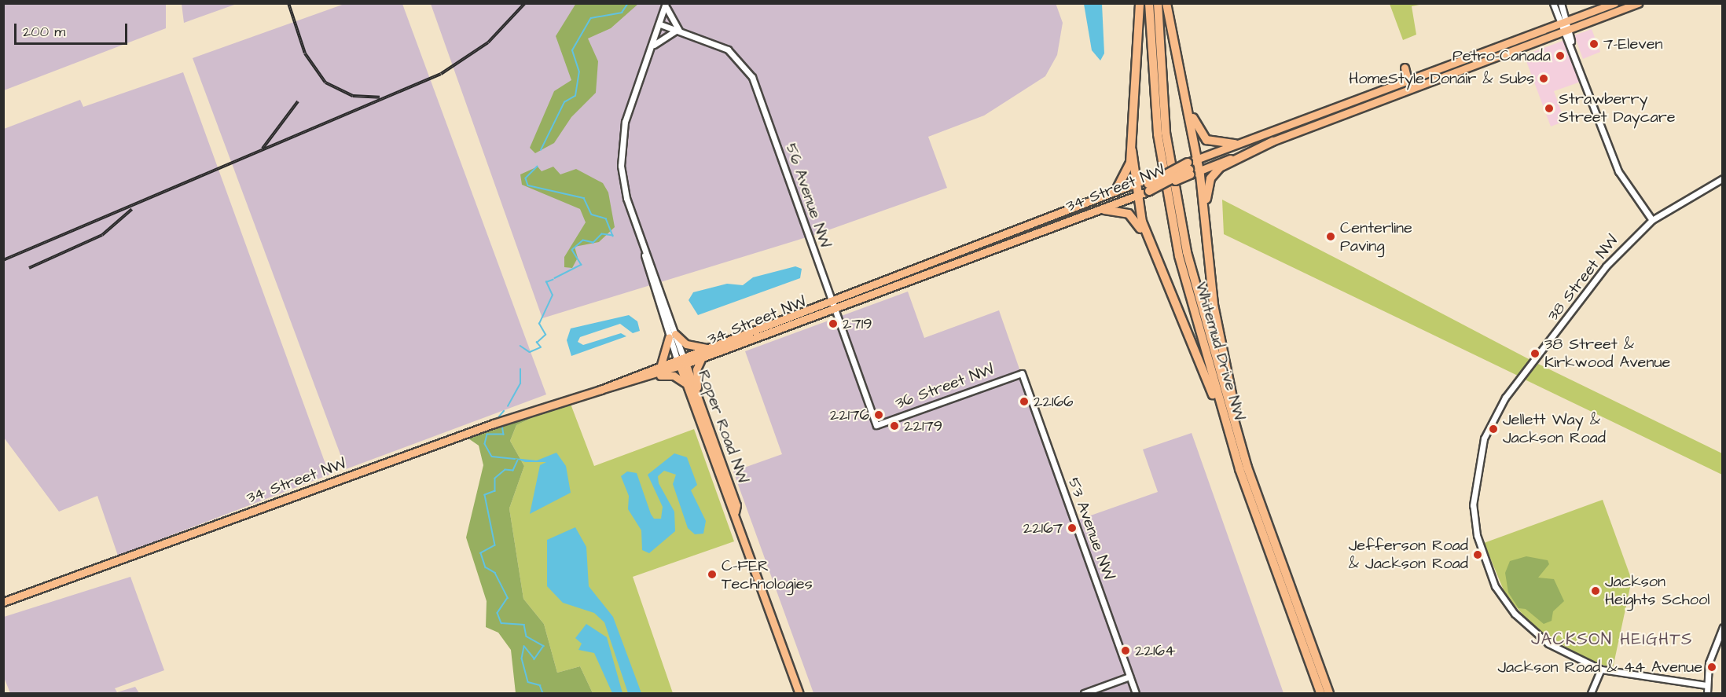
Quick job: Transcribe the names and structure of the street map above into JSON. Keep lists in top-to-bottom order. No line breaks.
{"streets":{"highway":["Whitemud Drive NW"],"main road":["34 Street NW","Roper Road NW"],"street":["56 Avenue NW","38 Street NW","36 Street NW","53 Avenue NW"]},"crossings":[["34 Street NW","56 Avenue NW"],["34 Street NW","Roper Road NW"],["56 Avenue NW","36 Street NW"],["56 Avenue NW","Roper Road NW"],["36 Street NW","53 Avenue NW"]],"districts":["JACKSON HEIGHTS"],"places":["7-Eleven","Petro-Canada","HomeStyle Donair & Subs","Strawberry Street Daycare","Centerline Paving","2719","38 Street & Kirkwood Avenue","22166","22176","22179","Jellett Way & Jackson Road","22167","Jefferson Road & Jackson Road","C-FER Technologies","Jackson Heights School","22164","Jackson Road & 44 Avenue"],"scale_bar":"200 m"}
